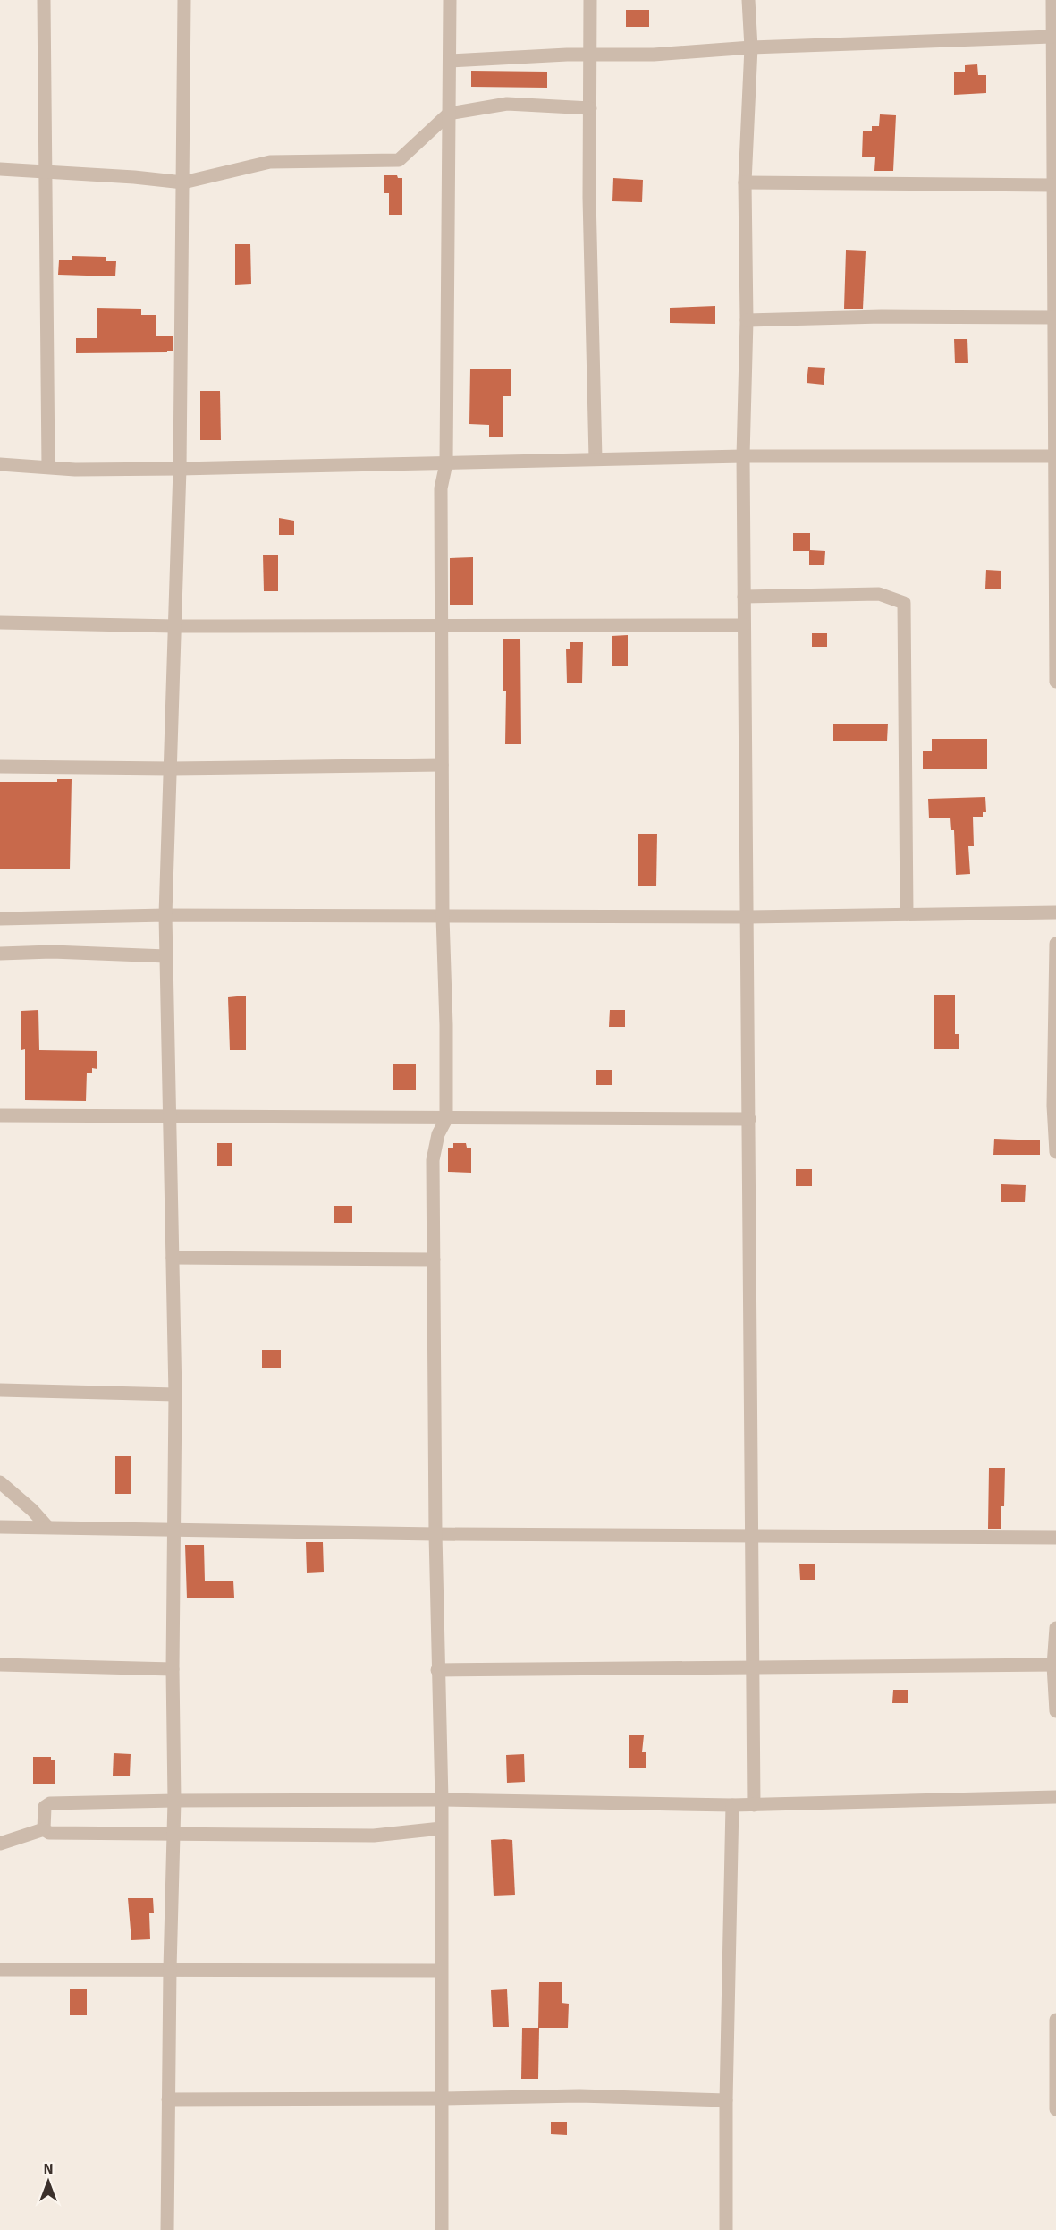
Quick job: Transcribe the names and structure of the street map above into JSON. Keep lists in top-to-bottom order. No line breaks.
{"north":"top"}
